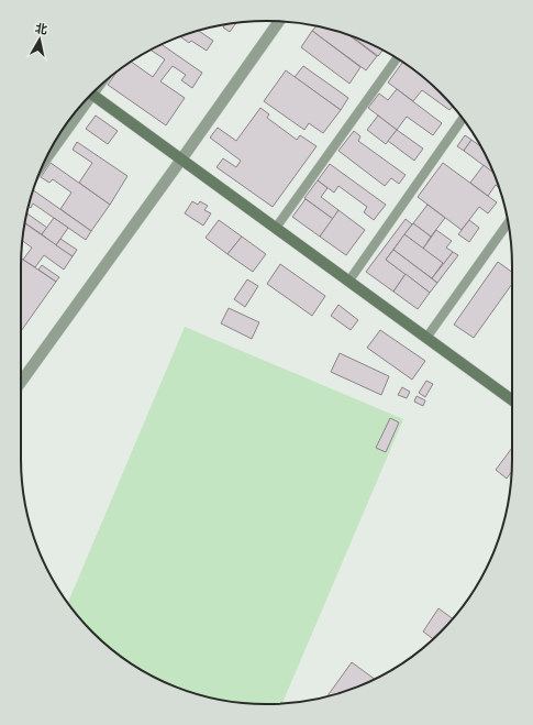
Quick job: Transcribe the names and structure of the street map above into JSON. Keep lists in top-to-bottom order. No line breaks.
{"north":"top"}
